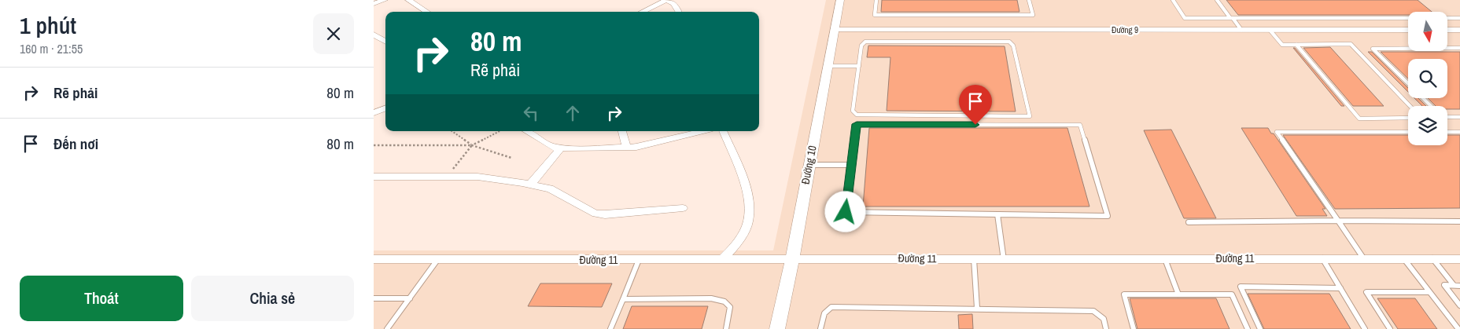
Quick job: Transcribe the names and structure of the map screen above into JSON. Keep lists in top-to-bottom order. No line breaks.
{"streets":{"street":["Đường 9","Đường 10","Đường 11"]},"crossings":[["Đường 9","Đường 10"],["Đường 10","Đường 11"]],"north":"bottom","page":{"heading":["1 phút","160 m · 21:55"],"turn":["80 m","Rẽ phải"],"list":[{"name":"Rẽ phải","value":"80 m"},{"name":"Đến nơi","value":"80 m"}],"buttons":["Thoát","Chia sẻ"]}}
